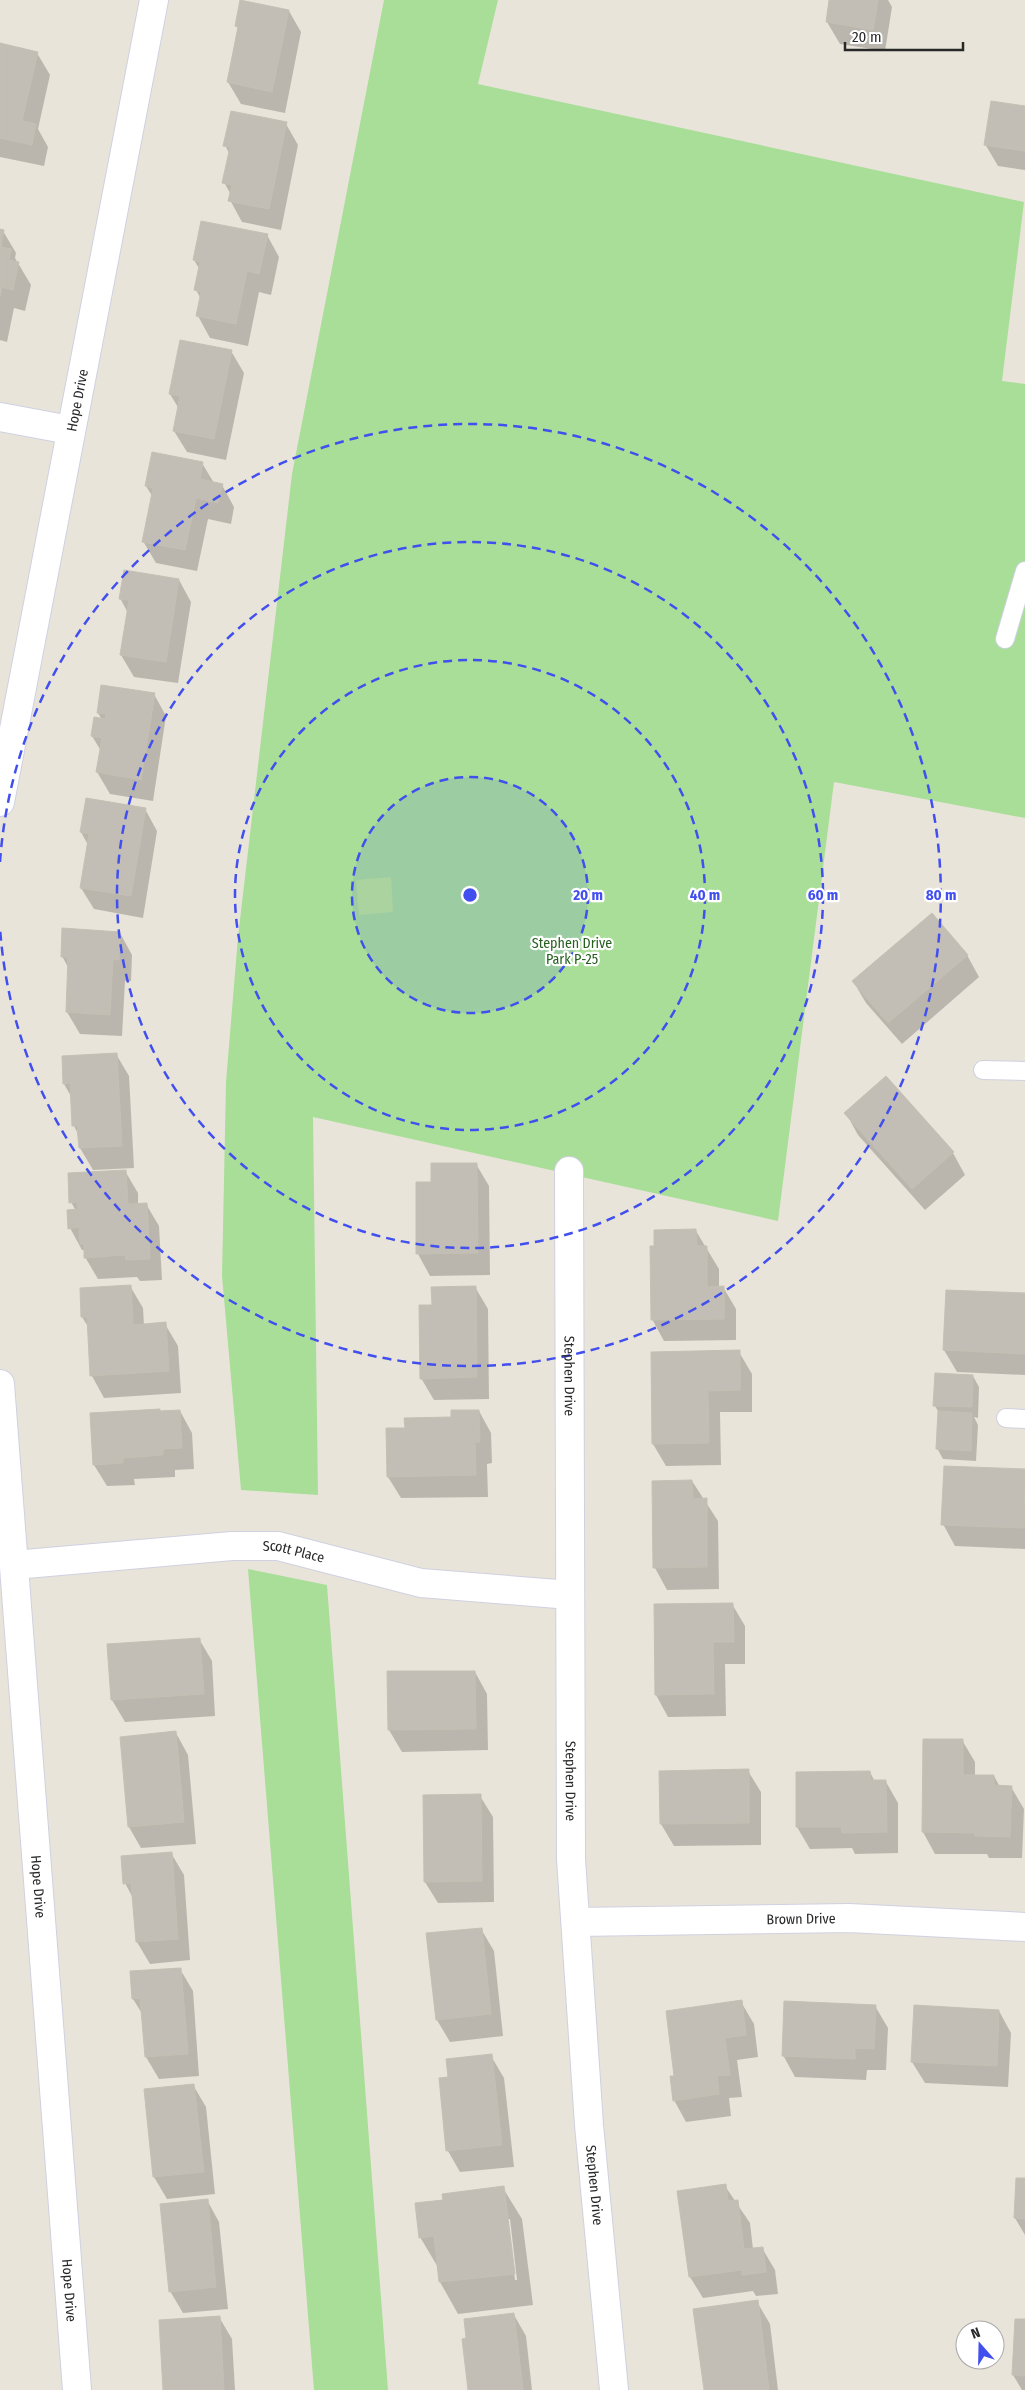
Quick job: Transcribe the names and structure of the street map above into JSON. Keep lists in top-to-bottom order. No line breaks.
{"streets":{"street":["Hope Drive","Stephen Drive","Scott Place","Brown Drive"]},"crossings":[["Hope Drive","Scott Place"],["Stephen Drive","Scott Place"],["Stephen Drive","Brown Drive"]],"parks":["Stephen Drive Park P-25"],"scale_bar":"20 m","north":"top","rings":["20 m","40 m","60 m","80 m"]}
